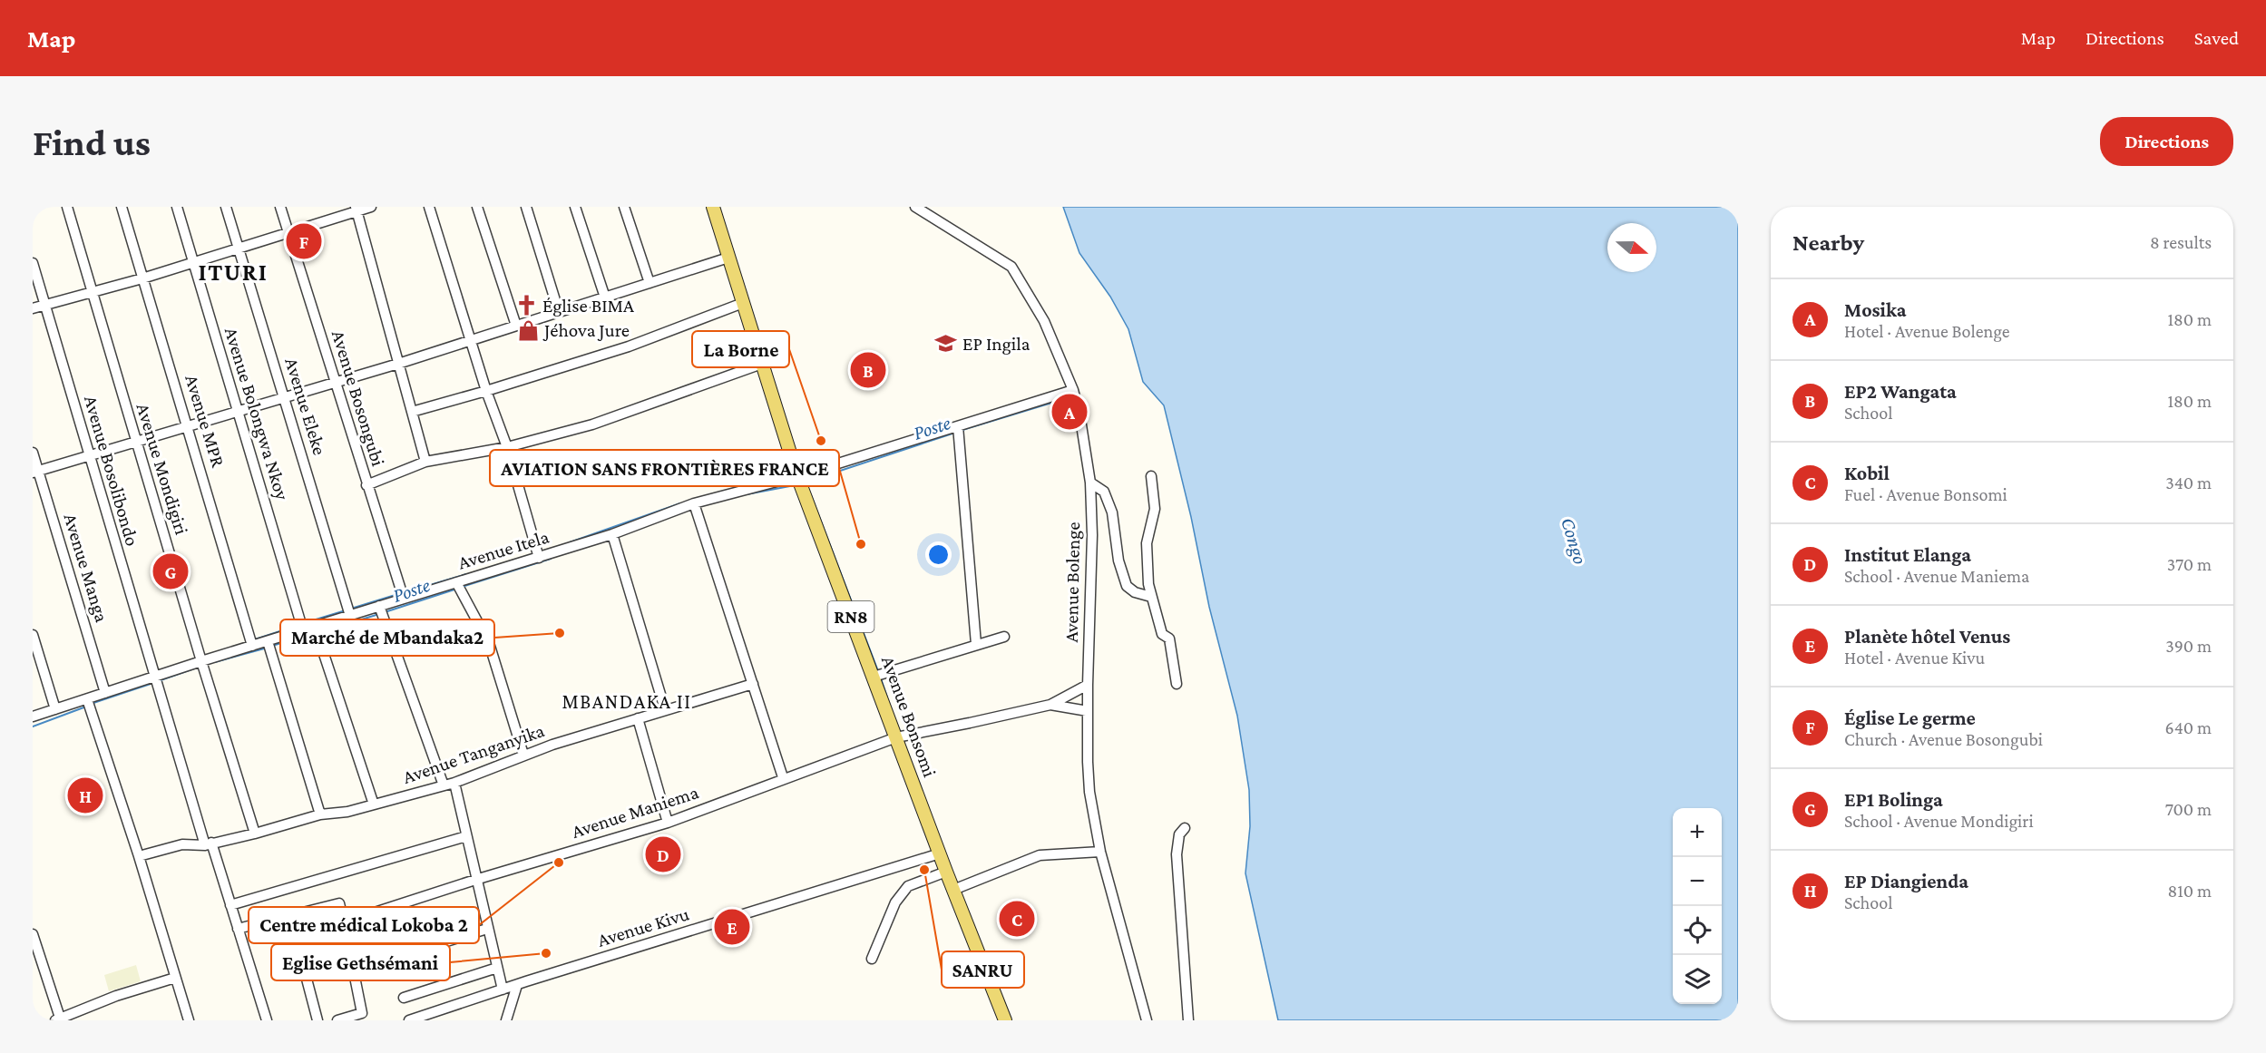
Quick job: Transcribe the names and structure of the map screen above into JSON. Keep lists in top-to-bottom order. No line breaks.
{"streets":{"main road":["RN8","Avenue Bonsomi"],"street":["Avenue Bosongubi","Avenue Eleke","Avenue Bolongwa Nkoy","Avenue MPR","Avenue Mondigiri","Avenue Bosolibondo","Avenue Itela","Avenue Manga","Avenue Bolenge","Avenue Tanganyika","Avenue Maniema","Avenue Kivu"]},"crossings":[["Avenue Bosongubi","Avenue Itela"],["Avenue Eleke","Avenue Itela"],["Avenue Bolongwa Nkoy","Avenue Itela"],["Avenue MPR","Avenue Itela"],["Avenue Mondigiri","Avenue Itela"],["Avenue Mondigiri","Avenue Tanganyika"],["Avenue Bosolibondo","Avenue Itela"],["Avenue Bosolibondo","Avenue Tanganyika"],["Avenue Itela","Avenue Manga"],["Avenue Itela","Avenue Bolenge"],["Avenue Itela","Avenue Bonsomi"],["Avenue Bonsomi","Avenue Maniema"],["Avenue Bonsomi","Avenue Kivu"]],"districts":["ITURI","MBANDAKA II"],"water":["Poste","Congo"],"places":{"church":["Église BIMA"],"shop":["Jéhova Jure"],"school or university":["EP Ingila"],"other":["La Borne","AVIATION SANS FRONTIÈRES FRANCE","Marché de Mbandaka2","Centre médical Lokoba 2","SANRU","Eglise Gethsémani"]},"north":"right","page":{"header":"Map","nav":["Map","Directions","Saved"],"buttons":"Directions","title":"Find us","heading":["Nearby","8 results"],"pins":["F","B","A","G","H","D","C","E"],"list":[{"mark":"A","name":"Mosika","note":"Hotel · Avenue Bolenge","value":"180 m"},{"mark":"B","name":"EP2 Wangata","note":"School","value":"180 m"},{"mark":"C","name":"Kobil","note":"Fuel · Avenue Bonsomi","value":"340 m"},{"mark":"D","name":"Institut Elanga","note":"School · Avenue Maniema","value":"370 m"},{"mark":"E","name":"Planète hôtel Venus","note":"Hotel · Avenue Kivu","value":"390 m"},{"mark":"F","name":"Église Le germe","note":"Church · Avenue Bosongubi","value":"640 m"},{"mark":"G","name":"EP1 Bolinga","note":"School · Avenue Mondigiri","value":"700 m"},{"mark":"H","name":"EP Diangienda","note":"School","value":"810 m"}],"map_buttons":["+","−"]}}
